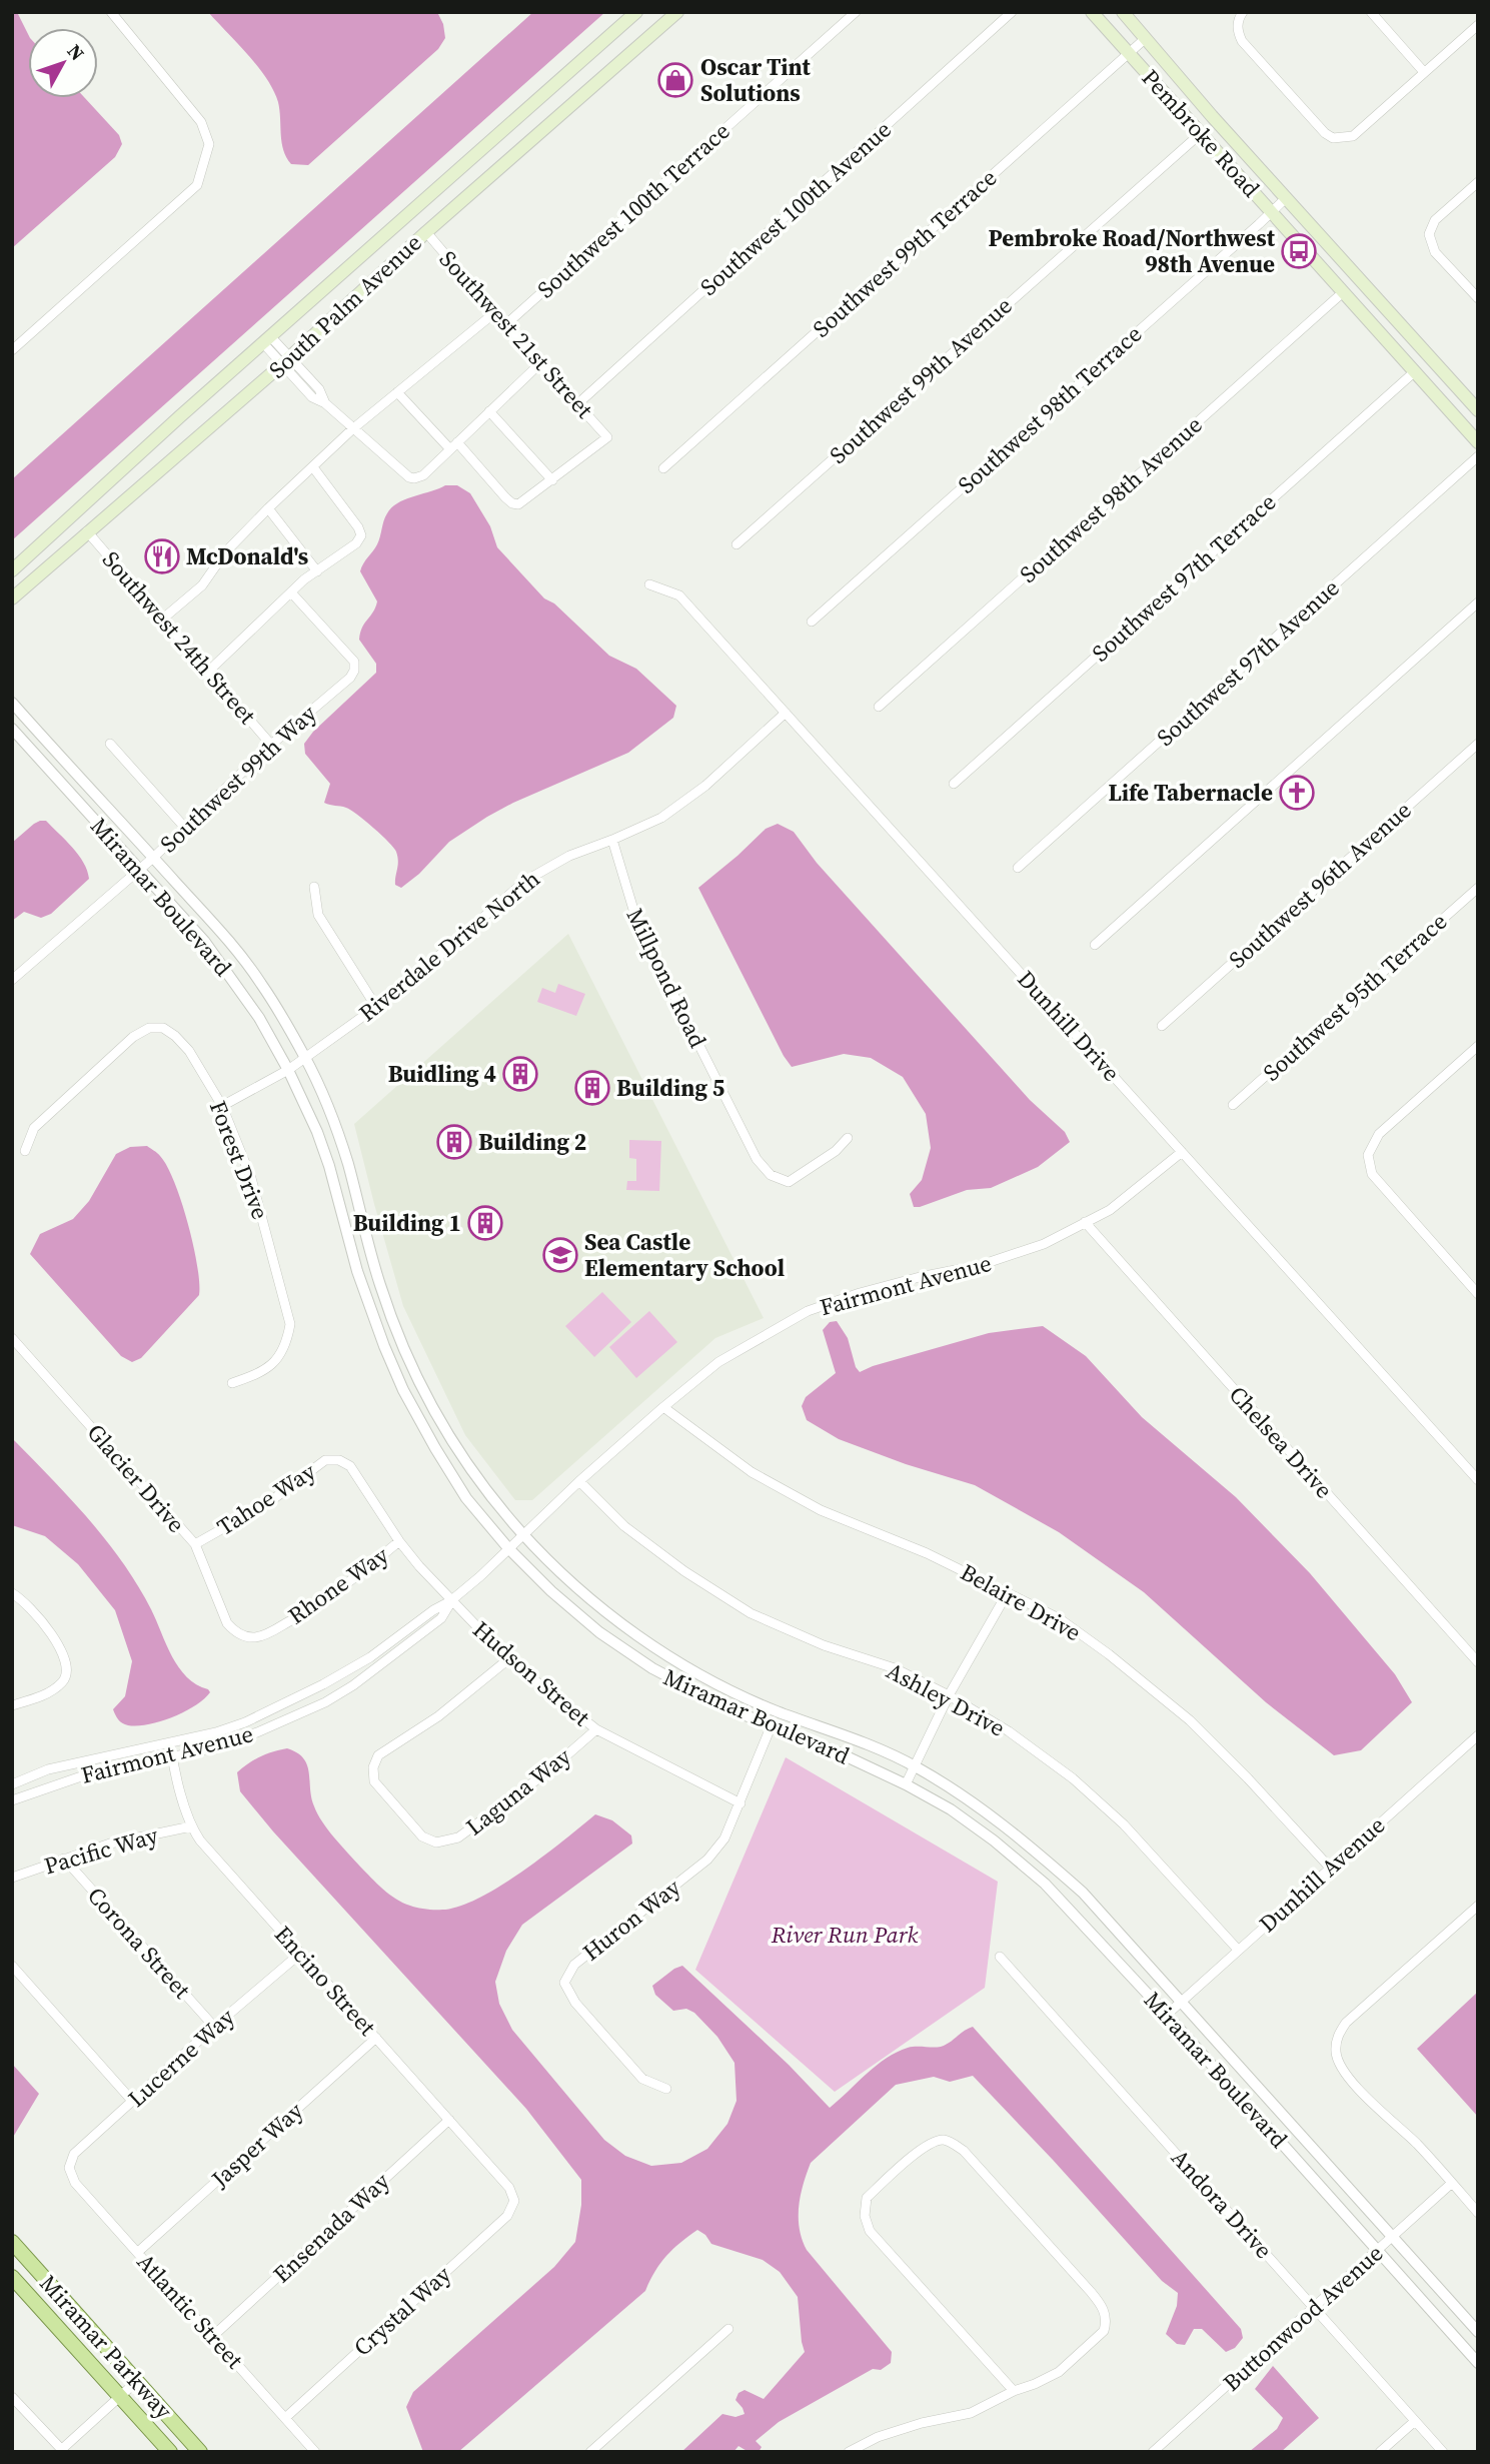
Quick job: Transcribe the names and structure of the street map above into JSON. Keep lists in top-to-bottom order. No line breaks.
{"streets":{"main road":["Pembroke Road","South Palm Avenue","Miramar Parkway"],"street":["Southwest 100th Avenue","Southwest 100th Terrace","Southwest 99th Terrace","Southwest 21st Street","Southwest 99th Avenue","Southwest 98th Terrace","Southwest 98th Avenue","Southwest 97th Terrace","Southwest 24th Street","Southwest 97th Avenue","Southwest 99th Way","Southwest 96th Avenue","Miramar Boulevard","Riverdale Drive North","Millpond Road","Southwest 95th Terrace","Dunhill Drive","Forest Drive","Fairmont Avenue","Chelsea Drive","Glacier Drive","Tahoe Way","Rhone Way","Belaire Drive","Hudson Street","Ashley Drive","Laguna Way","Pacific Way","Dunhill Avenue","Huron Way","Corona Street","Encino Street","Lucerne Way","Jasper Way","Andora Drive","Ensenada Way","Atlantic Street","Crystal Way","Buttonwood Avenue"]},"crossings":[["Pembroke Road","Southwest 99th Terrace"],["Pembroke Road","Southwest 99th Avenue"],["Pembroke Road","Southwest 98th Terrace"],["Pembroke Road","Southwest 98th Avenue"],["Pembroke Road","Southwest 97th Terrace"],["Southwest 100th Avenue","Southwest 21st Street"],["Southwest 100th Terrace","Southwest 21st Street"],["South Palm Avenue","Southwest 21st Street"],["South Palm Avenue","Southwest 24th Street"],["Southwest 24th Street","Southwest 99th Way"],["Southwest 99th Way","Miramar Boulevard"],["Miramar Boulevard","Riverdale Drive North"],["Miramar Boulevard","Fairmont Avenue"],["Miramar Boulevard","Dunhill Avenue"],["Miramar Boulevard","Huron Way"],["Miramar Boulevard","Buttonwood Avenue"],["Riverdale Drive North","Millpond Road"],["Riverdale Drive North","Dunhill Drive"],["Riverdale Drive North","Forest Drive"],["Dunhill Drive","Fairmont Avenue"],["Fairmont Avenue","Chelsea Drive"],["Fairmont Avenue","Belaire Drive"],["Fairmont Avenue","Hudson Street"],["Fairmont Avenue","Ashley Drive"],["Fairmont Avenue","Encino Street"],["Glacier Drive","Tahoe Way"],["Glacier Drive","Rhone Way"],["Tahoe Way","Hudson Street"],["Rhone Way","Hudson Street"],["Belaire Drive","Dunhill Avenue"],["Hudson Street","Laguna Way"],["Hudson Street","Huron Way"],["Ashley Drive","Dunhill Avenue"],["Pacific Way","Corona Street"],["Pacific Way","Encino Street"],["Corona Street","Lucerne Way"],["Encino Street","Lucerne Way"],["Encino Street","Jasper Way"],["Encino Street","Ensenada Way"],["Encino Street","Crystal Way"],["Lucerne Way","Atlantic Street"],["Jasper Way","Atlantic Street"],["Andora Drive","Buttonwood Avenue"],["Ensenada Way","Atlantic Street"],["Atlantic Street","Crystal Way"]],"parks":["River Run Park"],"places":{"shop":["Oscar Tint Solutions"],"bus stop":["Pembroke Road/Northwest 98th Avenue"],"restaurant":["McDonald's"],"church":["Life Tabernacle"],"building":["Buidling 4","Building 5","Building 2","Building 1"],"school or university":["Sea Castle Elementary School"]},"north":"top right"}
